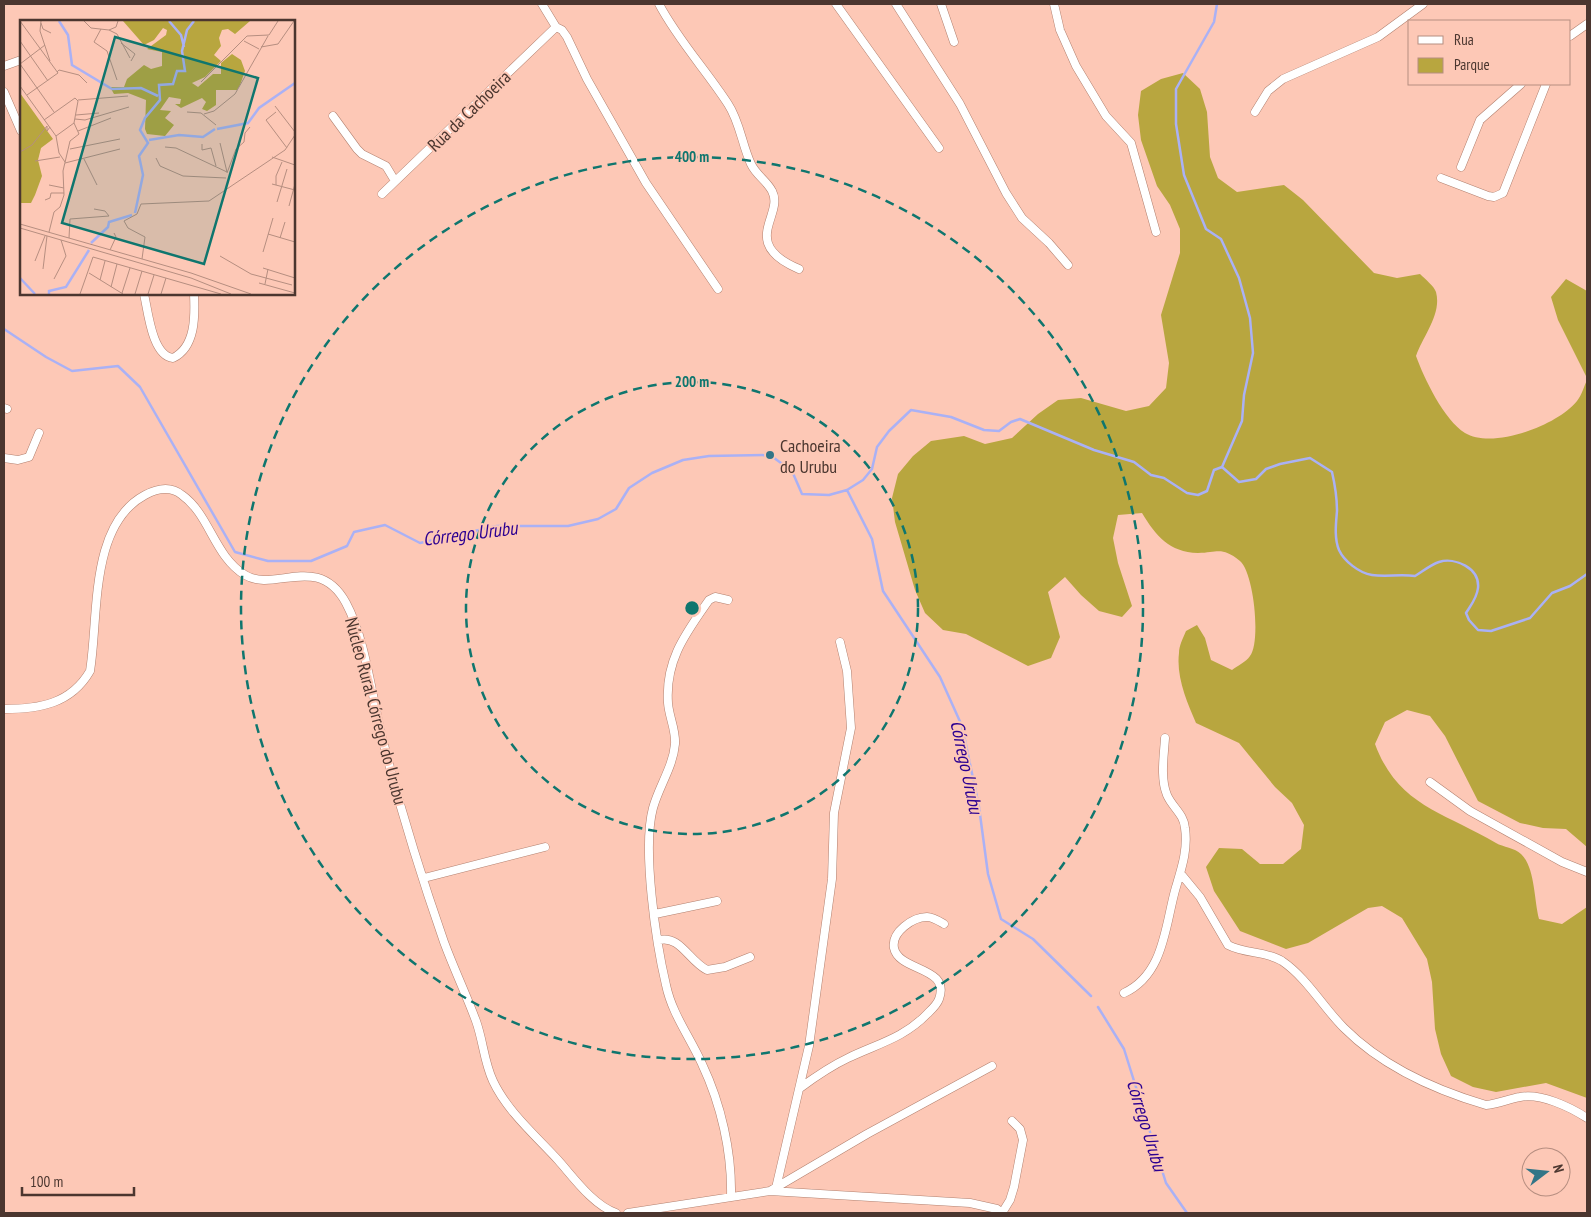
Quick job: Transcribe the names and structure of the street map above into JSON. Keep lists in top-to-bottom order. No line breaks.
{"streets":{"street":["Rua da Cachoeira","Núcleo Rural Córrego do Urubu"]},"water":["Córrego Urubu"],"places":["Cachoeira do Urubu"],"legend":["Rua","Parque"],"scale_bar":"100 m","north":"right","rings":["400 m","200 m"]}
